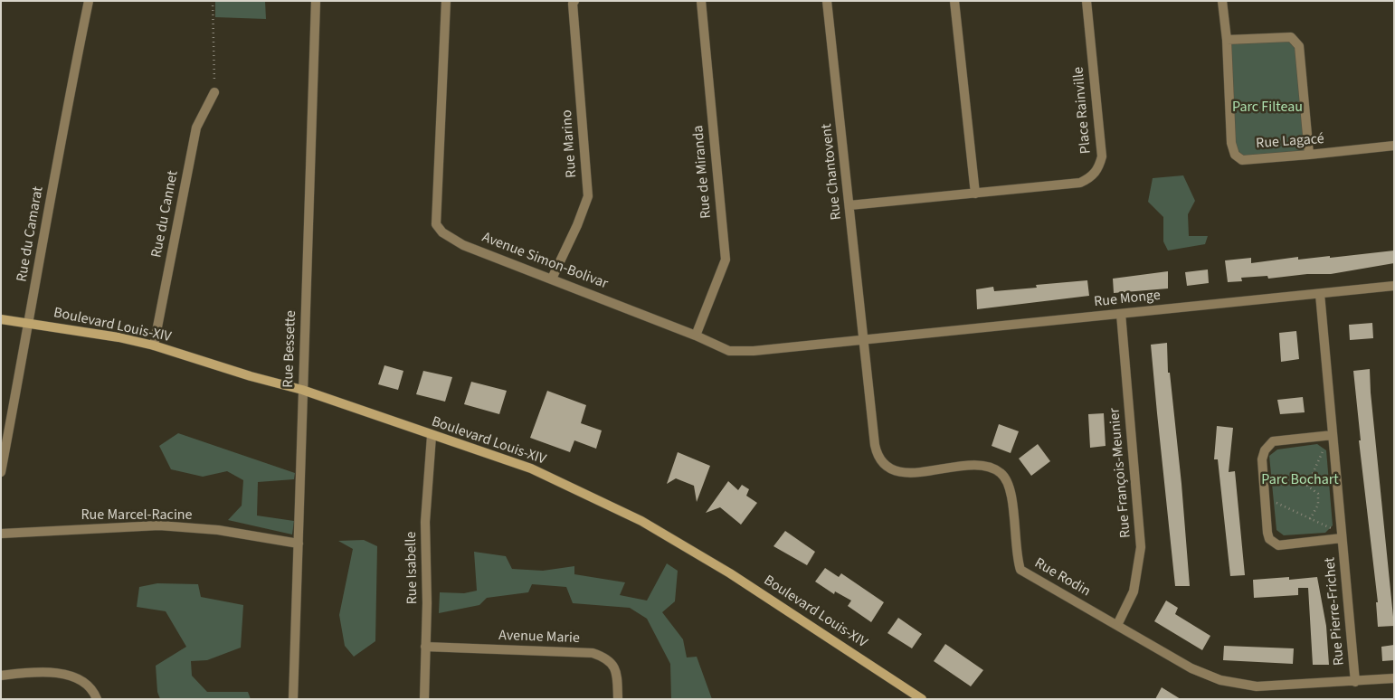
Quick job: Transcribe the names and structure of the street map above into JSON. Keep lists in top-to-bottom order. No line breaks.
{"streets":{"main road":["Boulevard Louis-XIV"],"street":["Place Rainville","Rue Lagacé","Rue Marino","Rue de Miranda","Rue Chantovent","Rue du Cannet","Rue du Camarat","Avenue Simon-Bolivar","Rue Monge","Rue Bessette","Rue François-Meunier","Rue Marcel-Racine","Rue Isabelle","Rue Rodin","Rue Pierre-Frichet","Avenue Marie"]},"crossings":[["Place Rainville","Rue Chantovent"],["Rue Marino","Avenue Simon-Bolivar"],["Rue de Miranda","Avenue Simon-Bolivar"],["Rue Chantovent","Avenue Simon-Bolivar"],["Rue Chantovent","Rue Monge"],["Rue Chantovent","Rue Rodin"],["Rue du Cannet","Boulevard Louis-XIV"],["Rue du Camarat","Boulevard Louis-XIV"],["Avenue Simon-Bolivar","Rue Monge"],["Avenue Simon-Bolivar","Rue Rodin"],["Rue Monge","Rue François-Meunier"],["Rue Monge","Rue Rodin"],["Rue Monge","Rue Pierre-Frichet"],["Boulevard Louis-XIV","Rue Bessette"],["Boulevard Louis-XIV","Rue Isabelle"],["Rue Bessette","Rue Marcel-Racine"],["Rue François-Meunier","Rue Rodin"],["Rue Isabelle","Avenue Marie"],["Rue Rodin","Rue Pierre-Frichet"]],"parks":["Parc Filteau","Parc Bochart"]}
